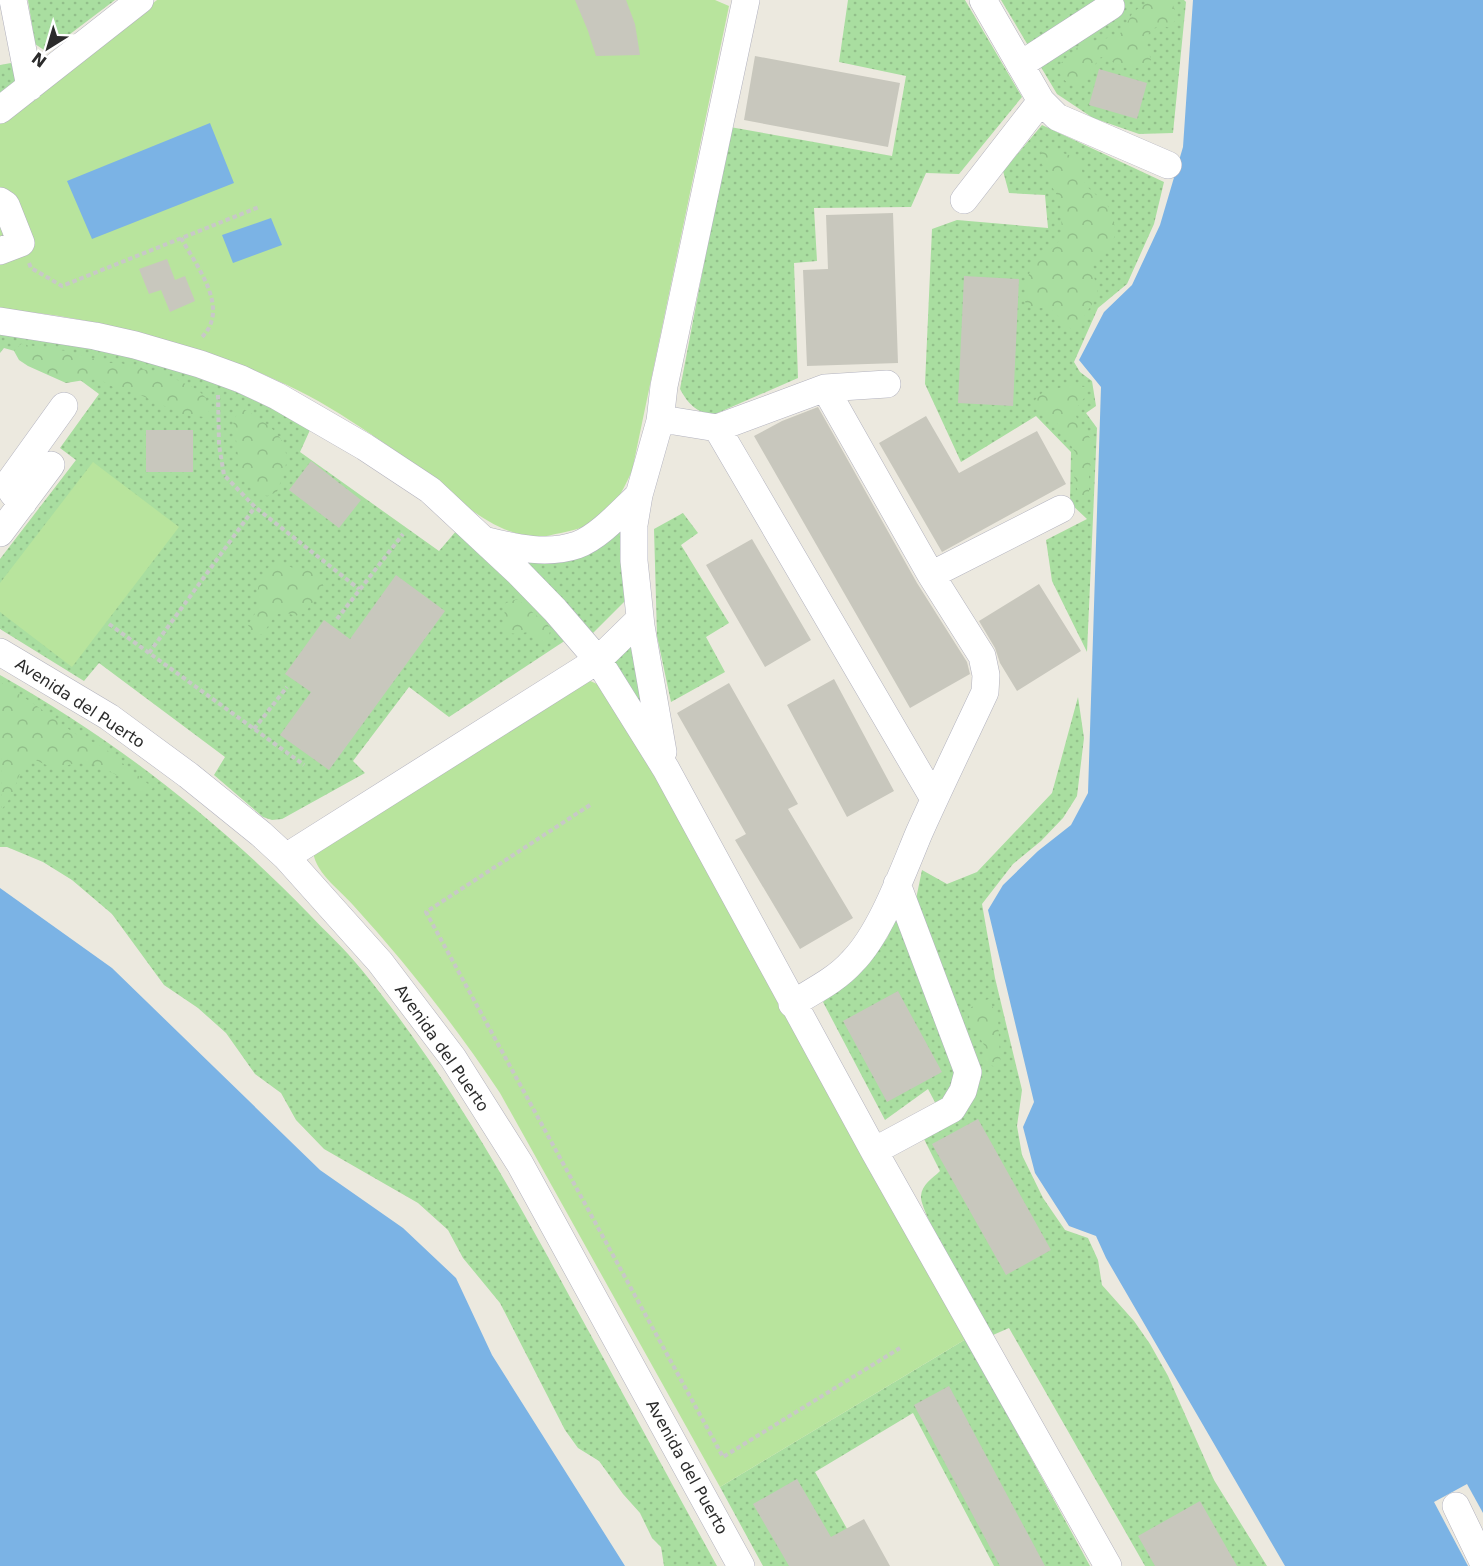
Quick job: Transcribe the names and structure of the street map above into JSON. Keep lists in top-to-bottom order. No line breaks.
{"streets":{"street":["Avenida del Puerto"]},"north":"bottom left"}
